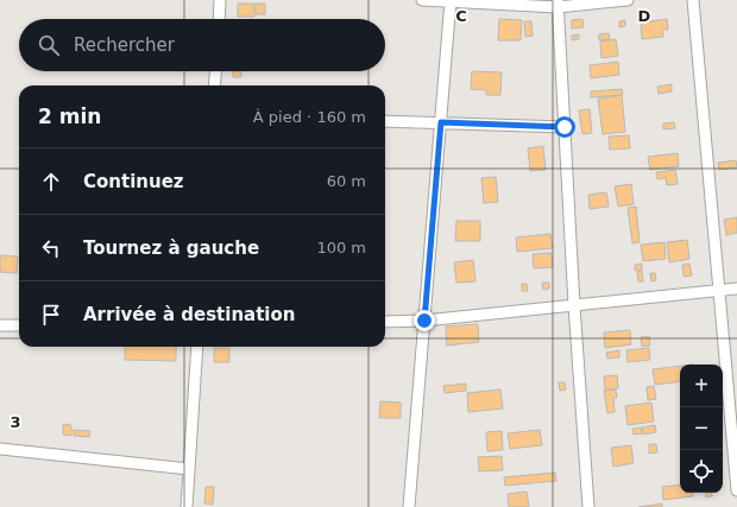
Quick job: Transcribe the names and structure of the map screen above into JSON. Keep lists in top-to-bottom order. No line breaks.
{"page":{"search":"Rechercher","heading":["2 min","À pied · 160 m"],"list":[["Continuez","60 m"],["Tournez à gauche","100 m"],"Arrivée à destination"],"map_buttons":["+","−"]},"grid":{"columns":["C","D"],"rows":["3"]}}
